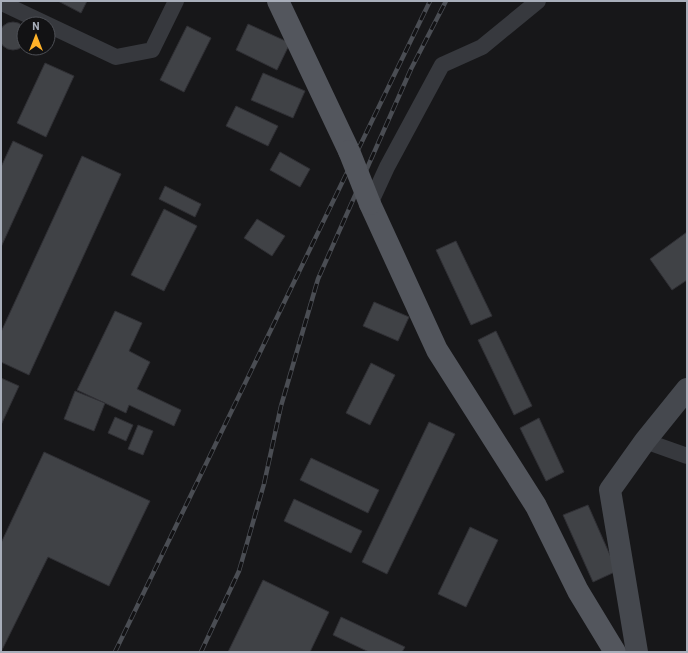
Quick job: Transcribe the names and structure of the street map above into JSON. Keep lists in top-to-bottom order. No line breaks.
{"north":"top"}
